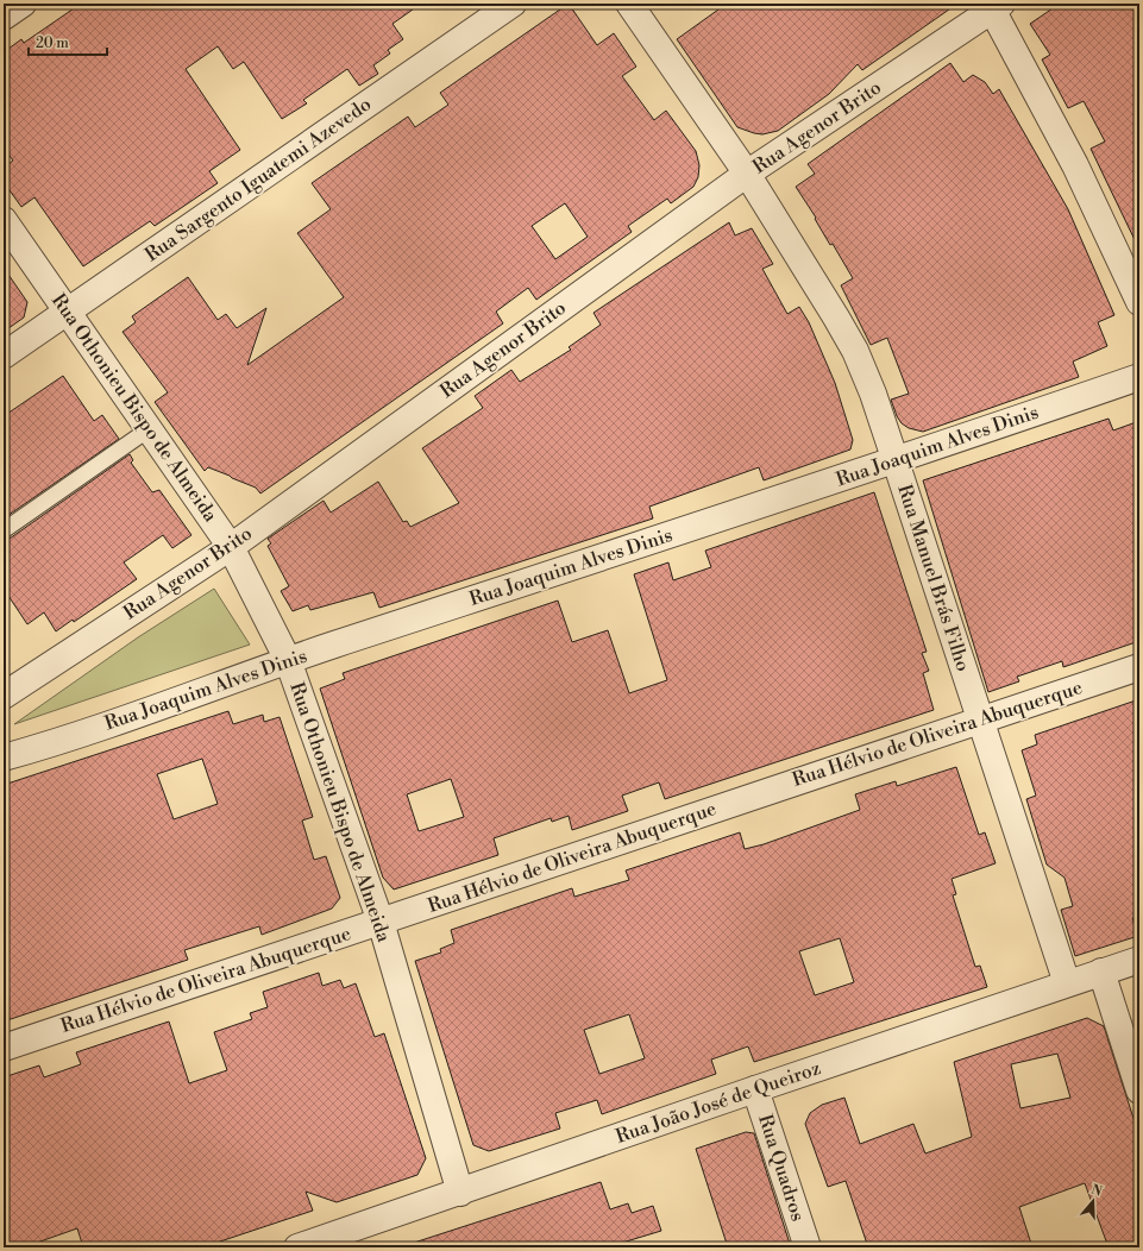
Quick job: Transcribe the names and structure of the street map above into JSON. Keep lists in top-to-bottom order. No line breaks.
{"streets":{"street":["Rua Agenor Brito","Rua Sargento Iguatemi Azevedo","Rua Othonieu Bispo de Almeida","Rua Joaquim Alves Dinis","Rua Manuel Brás Filho","Rua Hélvio de Oliveira Abuquerque","Rua João José de Queiroz","Rua Quadros"]},"crossings":[["Rua Agenor Brito","Rua Othonieu Bispo de Almeida"],["Rua Agenor Brito","Rua Manuel Brás Filho"],["Rua Sargento Iguatemi Azevedo","Rua Othonieu Bispo de Almeida"],["Rua Othonieu Bispo de Almeida","Rua Joaquim Alves Dinis"],["Rua Othonieu Bispo de Almeida","Rua Hélvio de Oliveira Abuquerque"],["Rua Othonieu Bispo de Almeida","Rua João José de Queiroz"],["Rua Joaquim Alves Dinis","Rua Manuel Brás Filho"],["Rua Manuel Brás Filho","Rua Hélvio de Oliveira Abuquerque"],["Rua Manuel Brás Filho","Rua João José de Queiroz"],["Rua João José de Queiroz","Rua Quadros"]],"scale_bar":"20 m","north":"top"}
